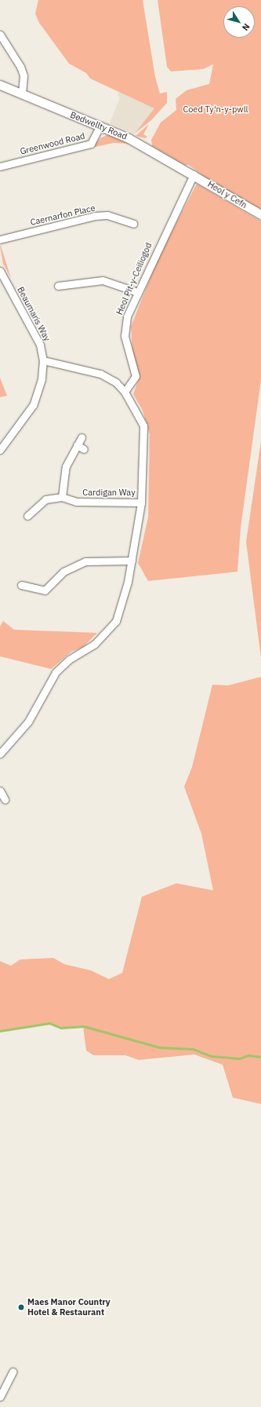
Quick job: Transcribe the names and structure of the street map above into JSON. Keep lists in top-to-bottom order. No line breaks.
{"streets":{"street":["Bedwellty Road","Greenwood Road","Heol y Cefn","Caernarfon Place","Heol Pit-y-Ceiliogod","Beaumaris Way","Cardigan Way"]},"crossings":[["Bedwellty Road","Greenwood Road"],["Bedwellty Road","Heol y Cefn"],["Bedwellty Road","Heol Pit-y-Ceiliogod"],["Heol y Cefn","Heol Pit-y-Ceiliogod"]],"parks":["Coed Ty'n-y-pwll"],"places":["Maes Manor Country Hotel & Restaurant"],"north":"bottom right"}
